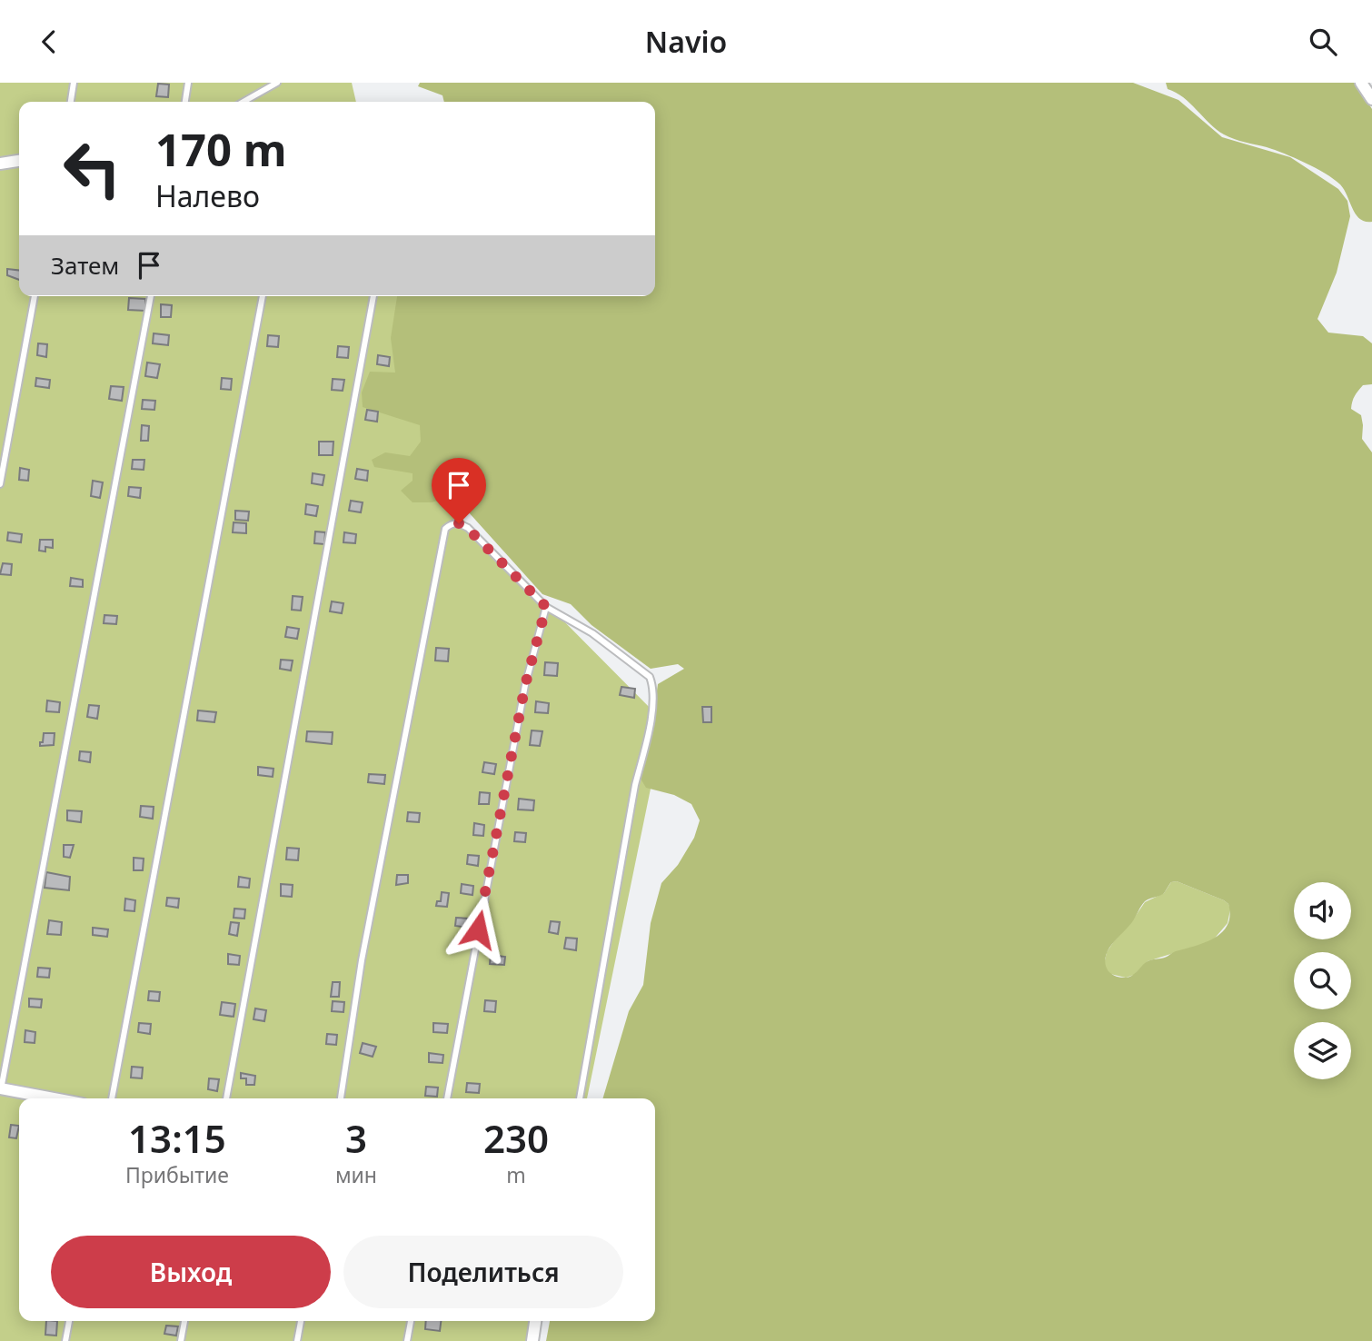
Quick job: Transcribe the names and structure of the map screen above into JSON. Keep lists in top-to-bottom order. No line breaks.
{"page":{"header":"Navio","turn":["170 m","Налево"],"then":"Затем","eta":["13:15","Прибытие","3","мин","230","m"],"buttons":["Выход","Поделиться"]}}
